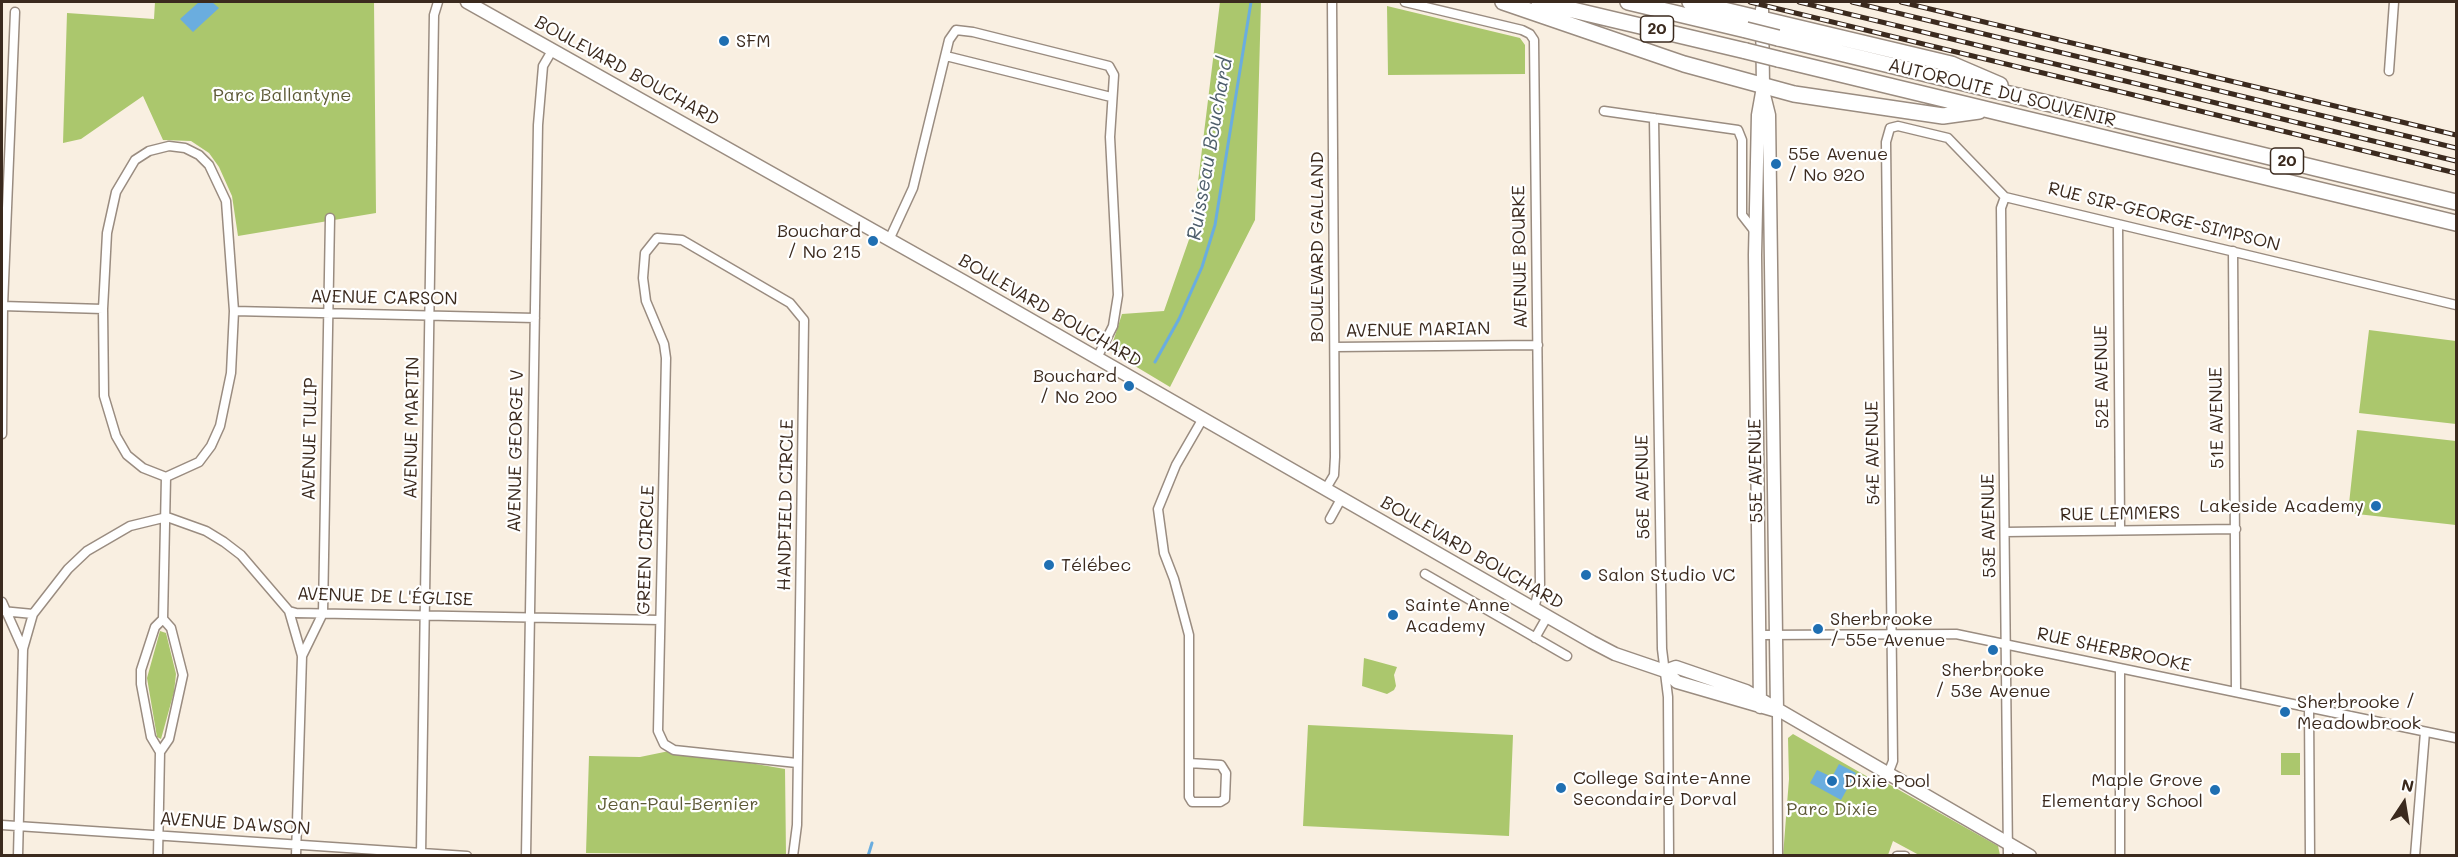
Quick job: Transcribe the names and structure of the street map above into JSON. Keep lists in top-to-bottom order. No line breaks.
{"streets":{"highway":["20","AUTOROUTE DU SOUVENIR"],"main road":["BOULEVARD BOUCHARD","55E AVENUE"],"street":["RUE SIR-GEORGE-SIMPSON","BOULEVARD GALLAND","AVENUE BOURKE","AVENUE CARSON","AVENUE MARIAN","52E AVENUE","51E AVENUE","AVENUE MARTIN","AVENUE TULIP","AVENUE GEORGE V","54E AVENUE","56E AVENUE","HANDFIELD CIRCLE","RUE LEMMERS","53E AVENUE","GREEN CIRCLE","AVENUE DE L'ÉGLISE","RUE SHERBROOKE","AVENUE DAWSON"]},"crossings":[["BOULEVARD BOUCHARD","BOULEVARD GALLAND"],["BOULEVARD BOUCHARD","AVENUE BOURKE"],["BOULEVARD BOUCHARD","AVENUE GEORGE V"],["BOULEVARD BOUCHARD","54E AVENUE"],["BOULEVARD BOUCHARD","55E AVENUE"],["BOULEVARD BOUCHARD","56E AVENUE"],["BOULEVARD BOUCHARD","53E AVENUE"],["RUE SIR-GEORGE-SIMPSON","52E AVENUE"],["RUE SIR-GEORGE-SIMPSON","51E AVENUE"],["RUE SIR-GEORGE-SIMPSON","54E AVENUE"],["RUE SIR-GEORGE-SIMPSON","53E AVENUE"],["BOULEVARD GALLAND","AVENUE MARIAN"],["AVENUE BOURKE","AVENUE MARIAN"],["AVENUE CARSON","AVENUE MARTIN"],["AVENUE CARSON","AVENUE TULIP"],["AVENUE CARSON","AVENUE GEORGE V"],["52E AVENUE","RUE LEMMERS"],["51E AVENUE","RUE LEMMERS"],["51E AVENUE","RUE SHERBROOKE"],["AVENUE MARTIN","AVENUE DE L'ÉGLISE"],["AVENUE MARTIN","AVENUE DAWSON"],["AVENUE TULIP","AVENUE DE L'ÉGLISE"],["AVENUE TULIP","AVENUE DAWSON"],["AVENUE GEORGE V","AVENUE DE L'ÉGLISE"],["54E AVENUE","53E AVENUE"],["54E AVENUE","RUE SHERBROOKE"],["55E AVENUE","56E AVENUE"],["55E AVENUE","RUE SHERBROOKE"],["HANDFIELD CIRCLE","GREEN CIRCLE"],["RUE LEMMERS","53E AVENUE"],["53E AVENUE","RUE SHERBROOKE"],["GREEN CIRCLE","AVENUE DE L'ÉGLISE"]],"water":["Ruisseau Bouchard"],"parks":["Parc Ballantyne","Jean-Paul-Bernier","Parc Dixie"],"places":["SFM","55e Avenue / No 920","Bouchard / No 215","Bouchard / No 200","Lakeside Academy","Télébec","Salon Studio VC","Sainte Anne Academy","Sherbrooke / 55e Avenue","Sherbrooke / 53e Avenue","Sherbrooke / Meadowbrook","Dixie Pool","College Sainte-Anne Secondaire Dorval","Maple Grove Elementary School"],"north":"top"}
